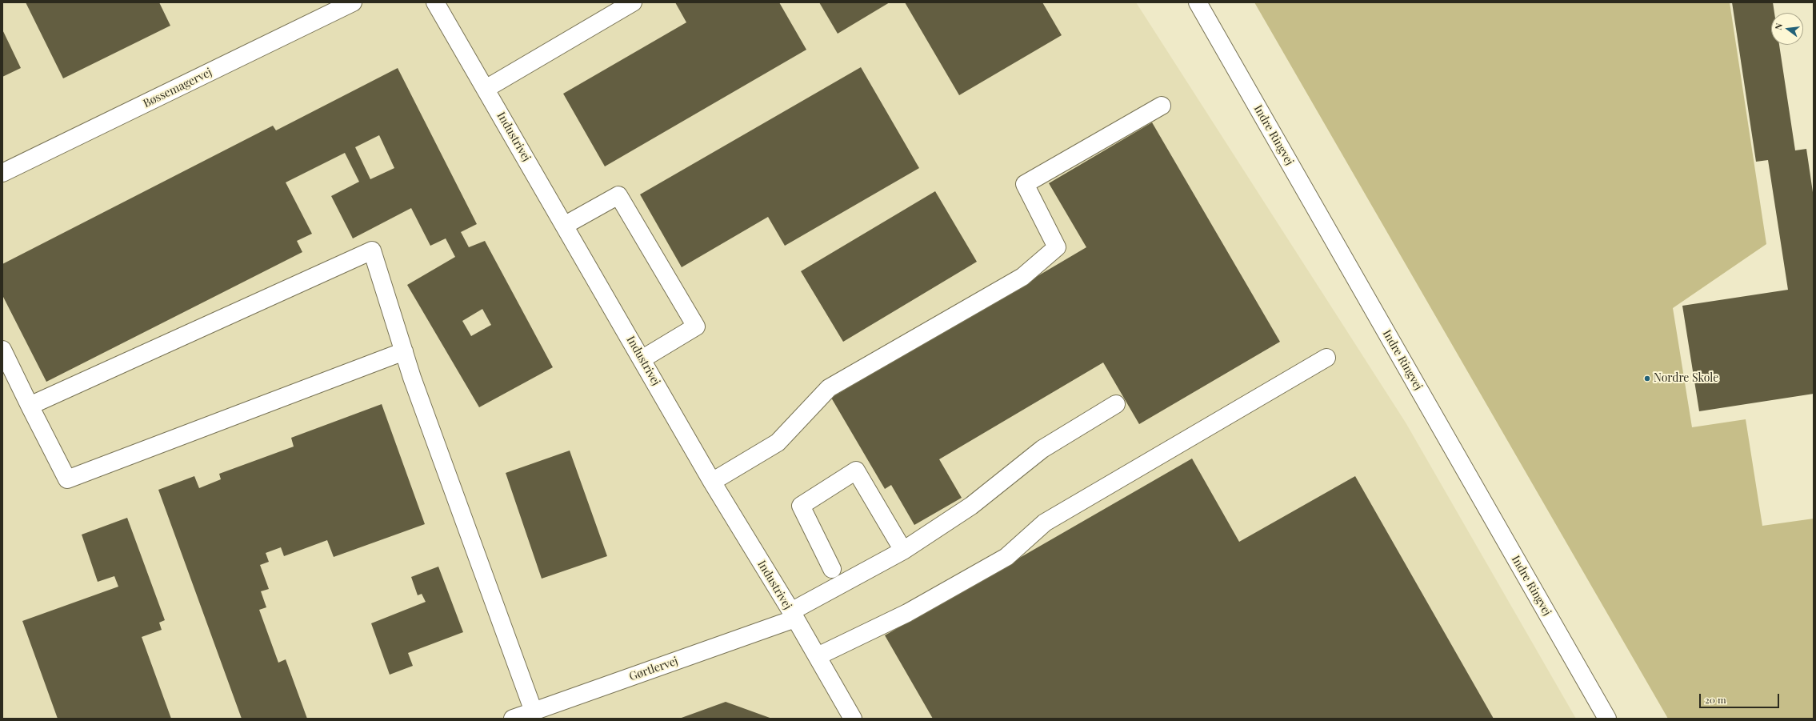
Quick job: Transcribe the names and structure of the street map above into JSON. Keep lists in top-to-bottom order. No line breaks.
{"streets":{"street":["Bøssemagervej","Indre Ringvej","Industrivej","Gørtlervej"]},"crossings":[["Industrivej","Gørtlervej"]],"places":["Nordre Skole"],"scale_bar":"20 m","north":"left"}
